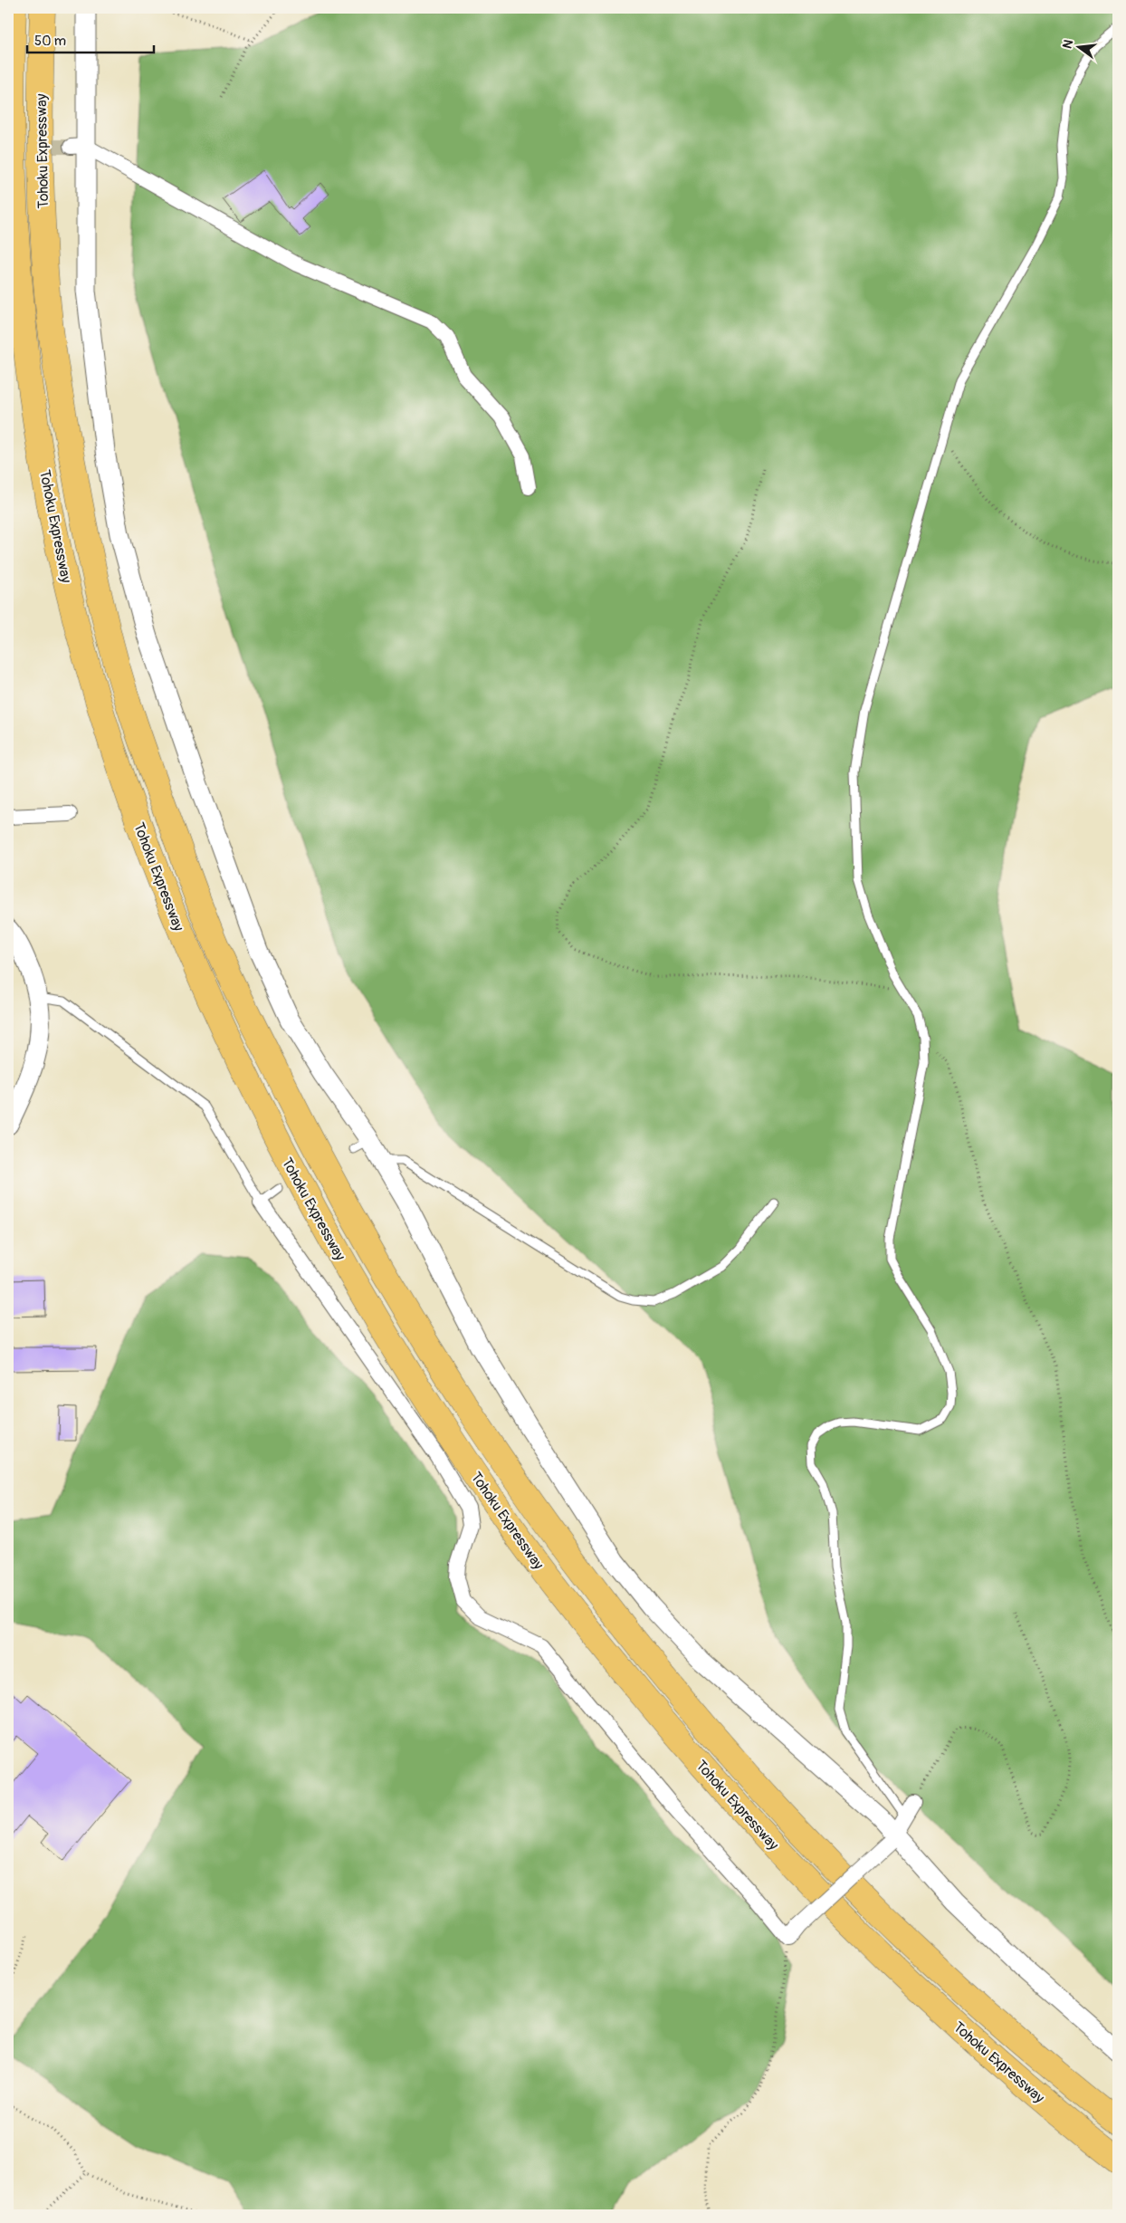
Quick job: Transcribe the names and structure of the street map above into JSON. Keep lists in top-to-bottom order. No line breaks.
{"streets":{"highway":["Tohoku Expressway"]},"scale_bar":"50 m","north":"left"}
